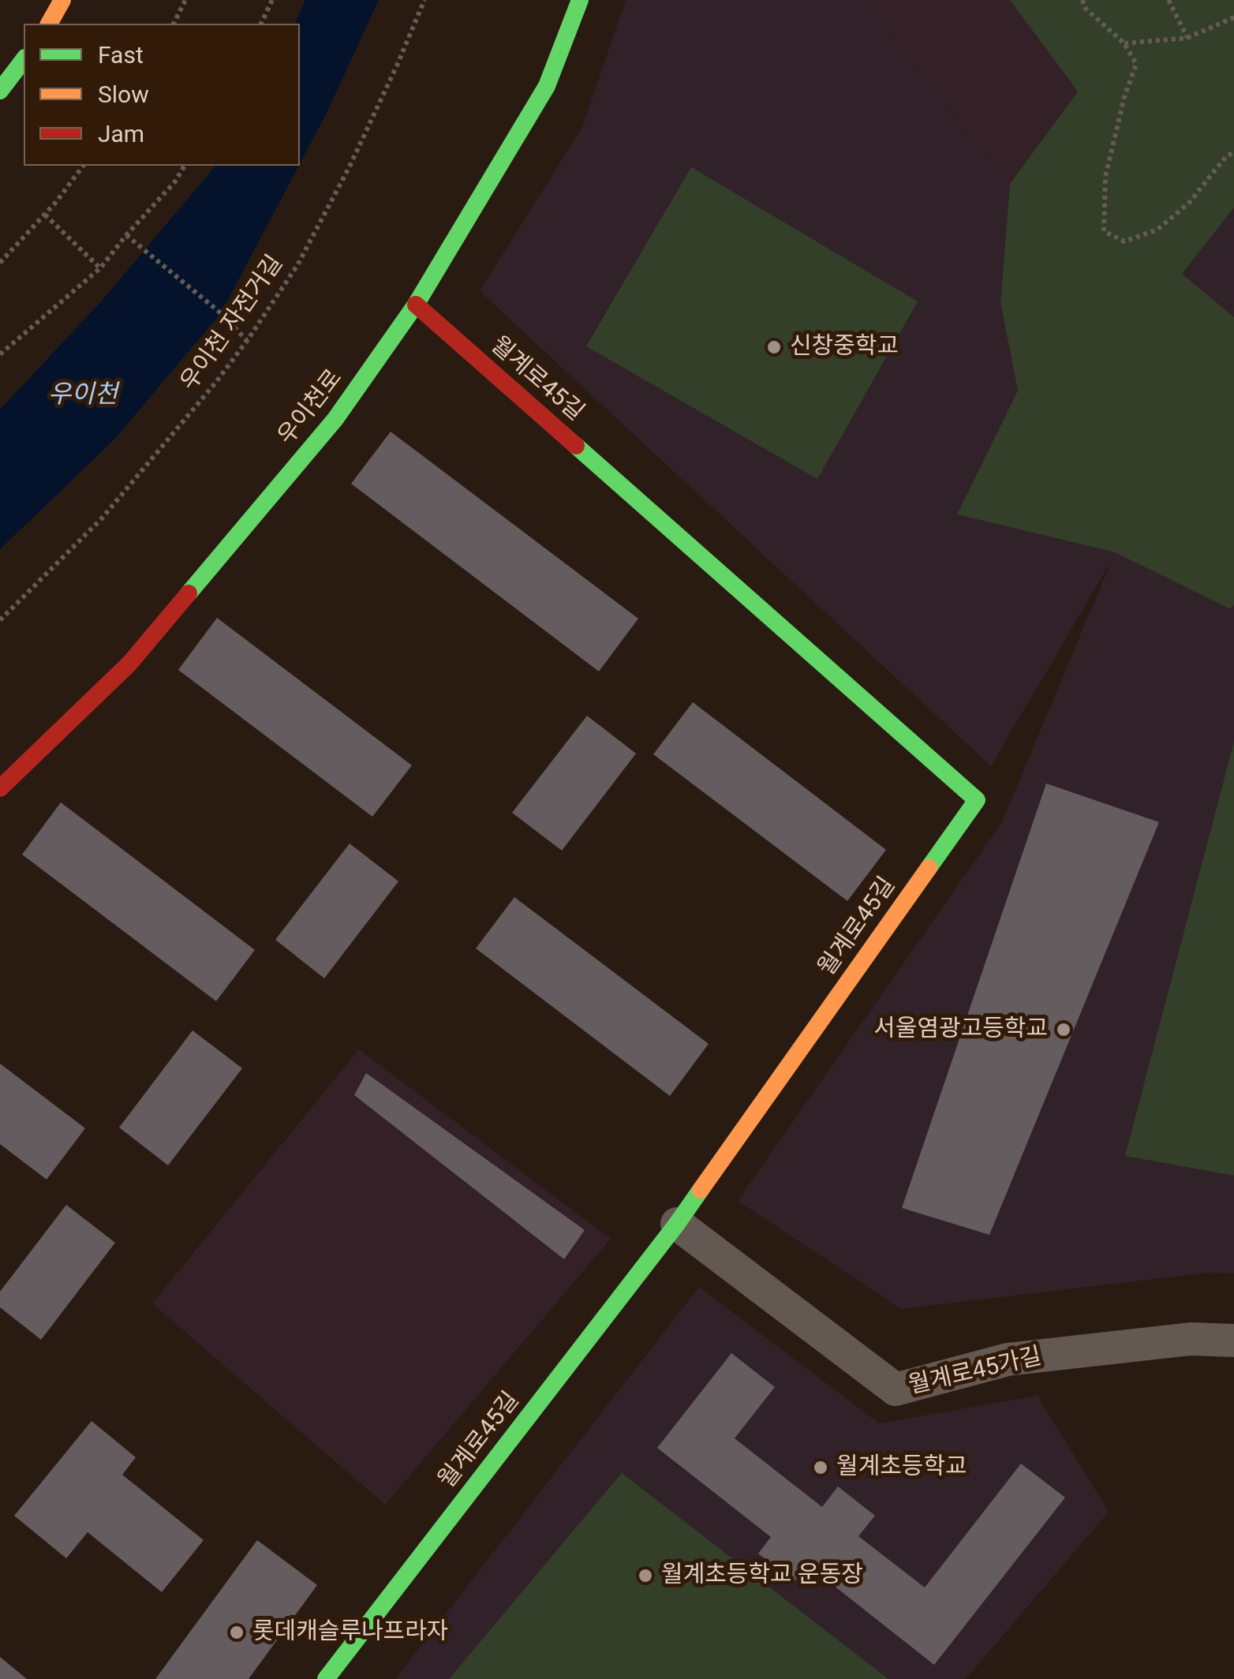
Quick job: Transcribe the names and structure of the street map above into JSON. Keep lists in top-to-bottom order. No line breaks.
{"streets":{"street":["월계로45길","우이천로","월계로45가길"],"path":["우이천 자전거길"]},"crossings":[["월계로45길","우이천로"],["월계로45길","월계로45가길"]],"water":["우이천"],"places":["신창중학교","서울염광고등학교","월계초등학교","월계초등학교 운동장","롯데캐슬루나프라자"],"legend":["Fast","Slow","Jam"]}
